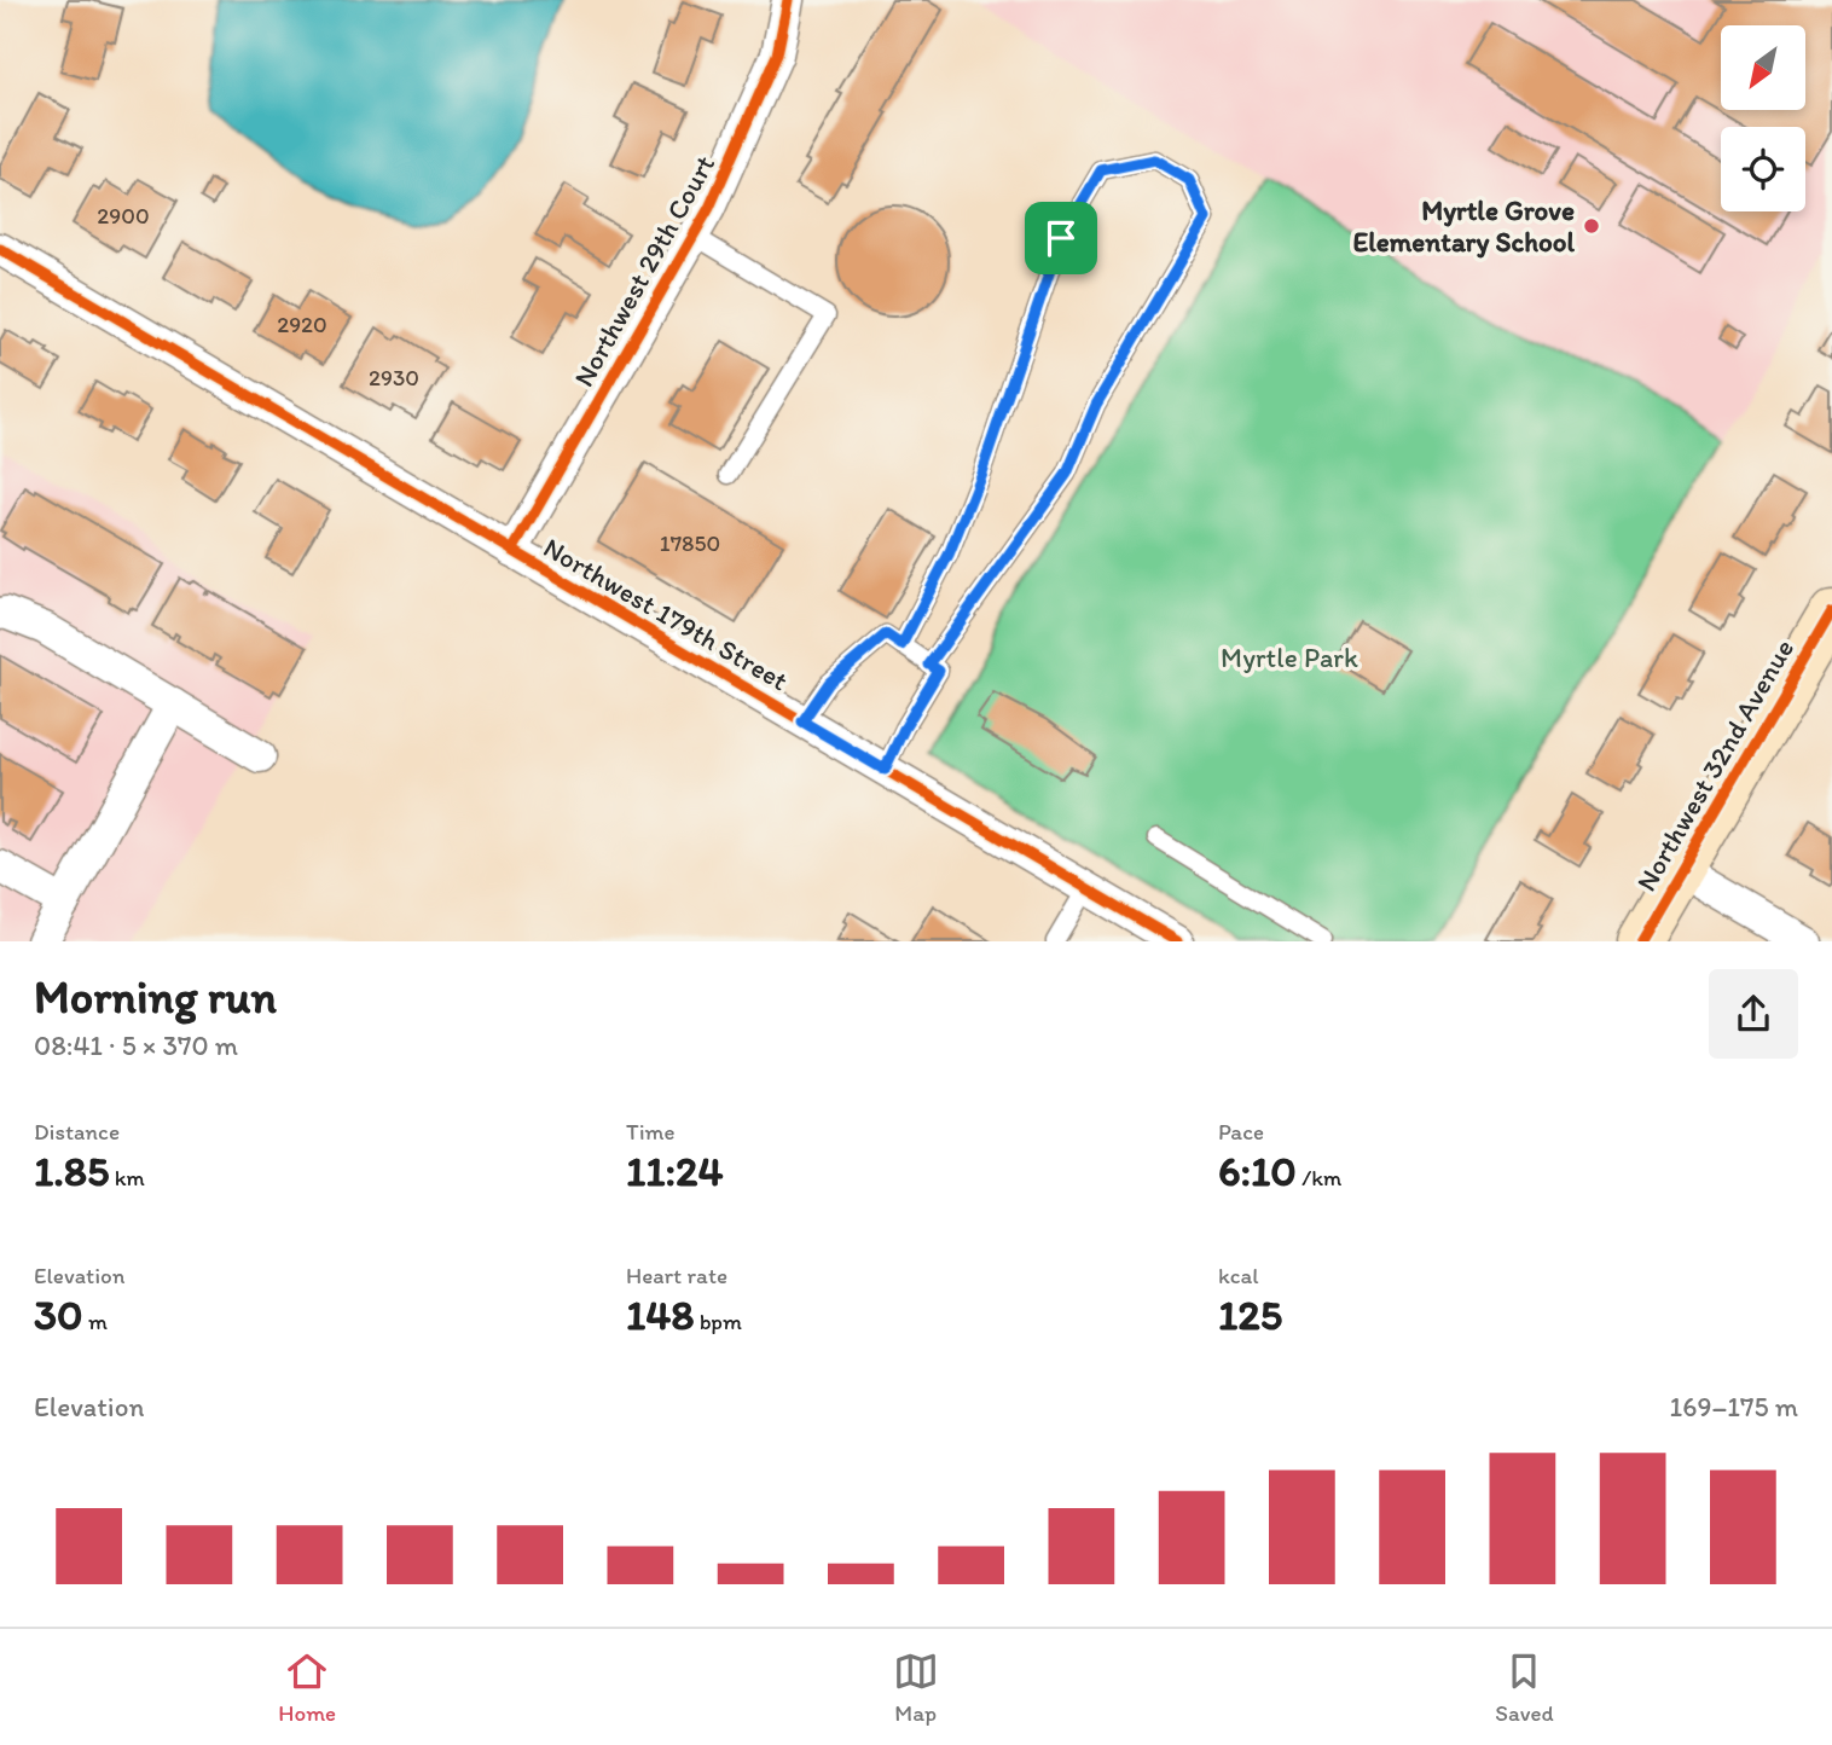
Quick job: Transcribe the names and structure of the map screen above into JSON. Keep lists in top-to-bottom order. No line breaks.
{"streets":{"street":["Northwest 29th Court","Northwest 179th Street","Northwest 32nd Avenue"]},"crossings":[["Northwest 29th Court","Northwest 179th Street"]],"parks":["Myrtle Park"],"places":["Myrtle Grove Elementary School"],"house_numbers":["2900","2920","2930","17850"],"north":"bottom left","page":{"heading":["Morning run","08:41 · 5 × 370 m"],"stats":[["Distance","1.85 km"],["Time","11:24"],["Pace","6:10 /km"],["Elevation","30 m"],["Heart rate","148 bpm"],["kcal","125"]],"chart":["Elevation","169–175 m"],"tabs":["Home","Map","Saved"]}}
